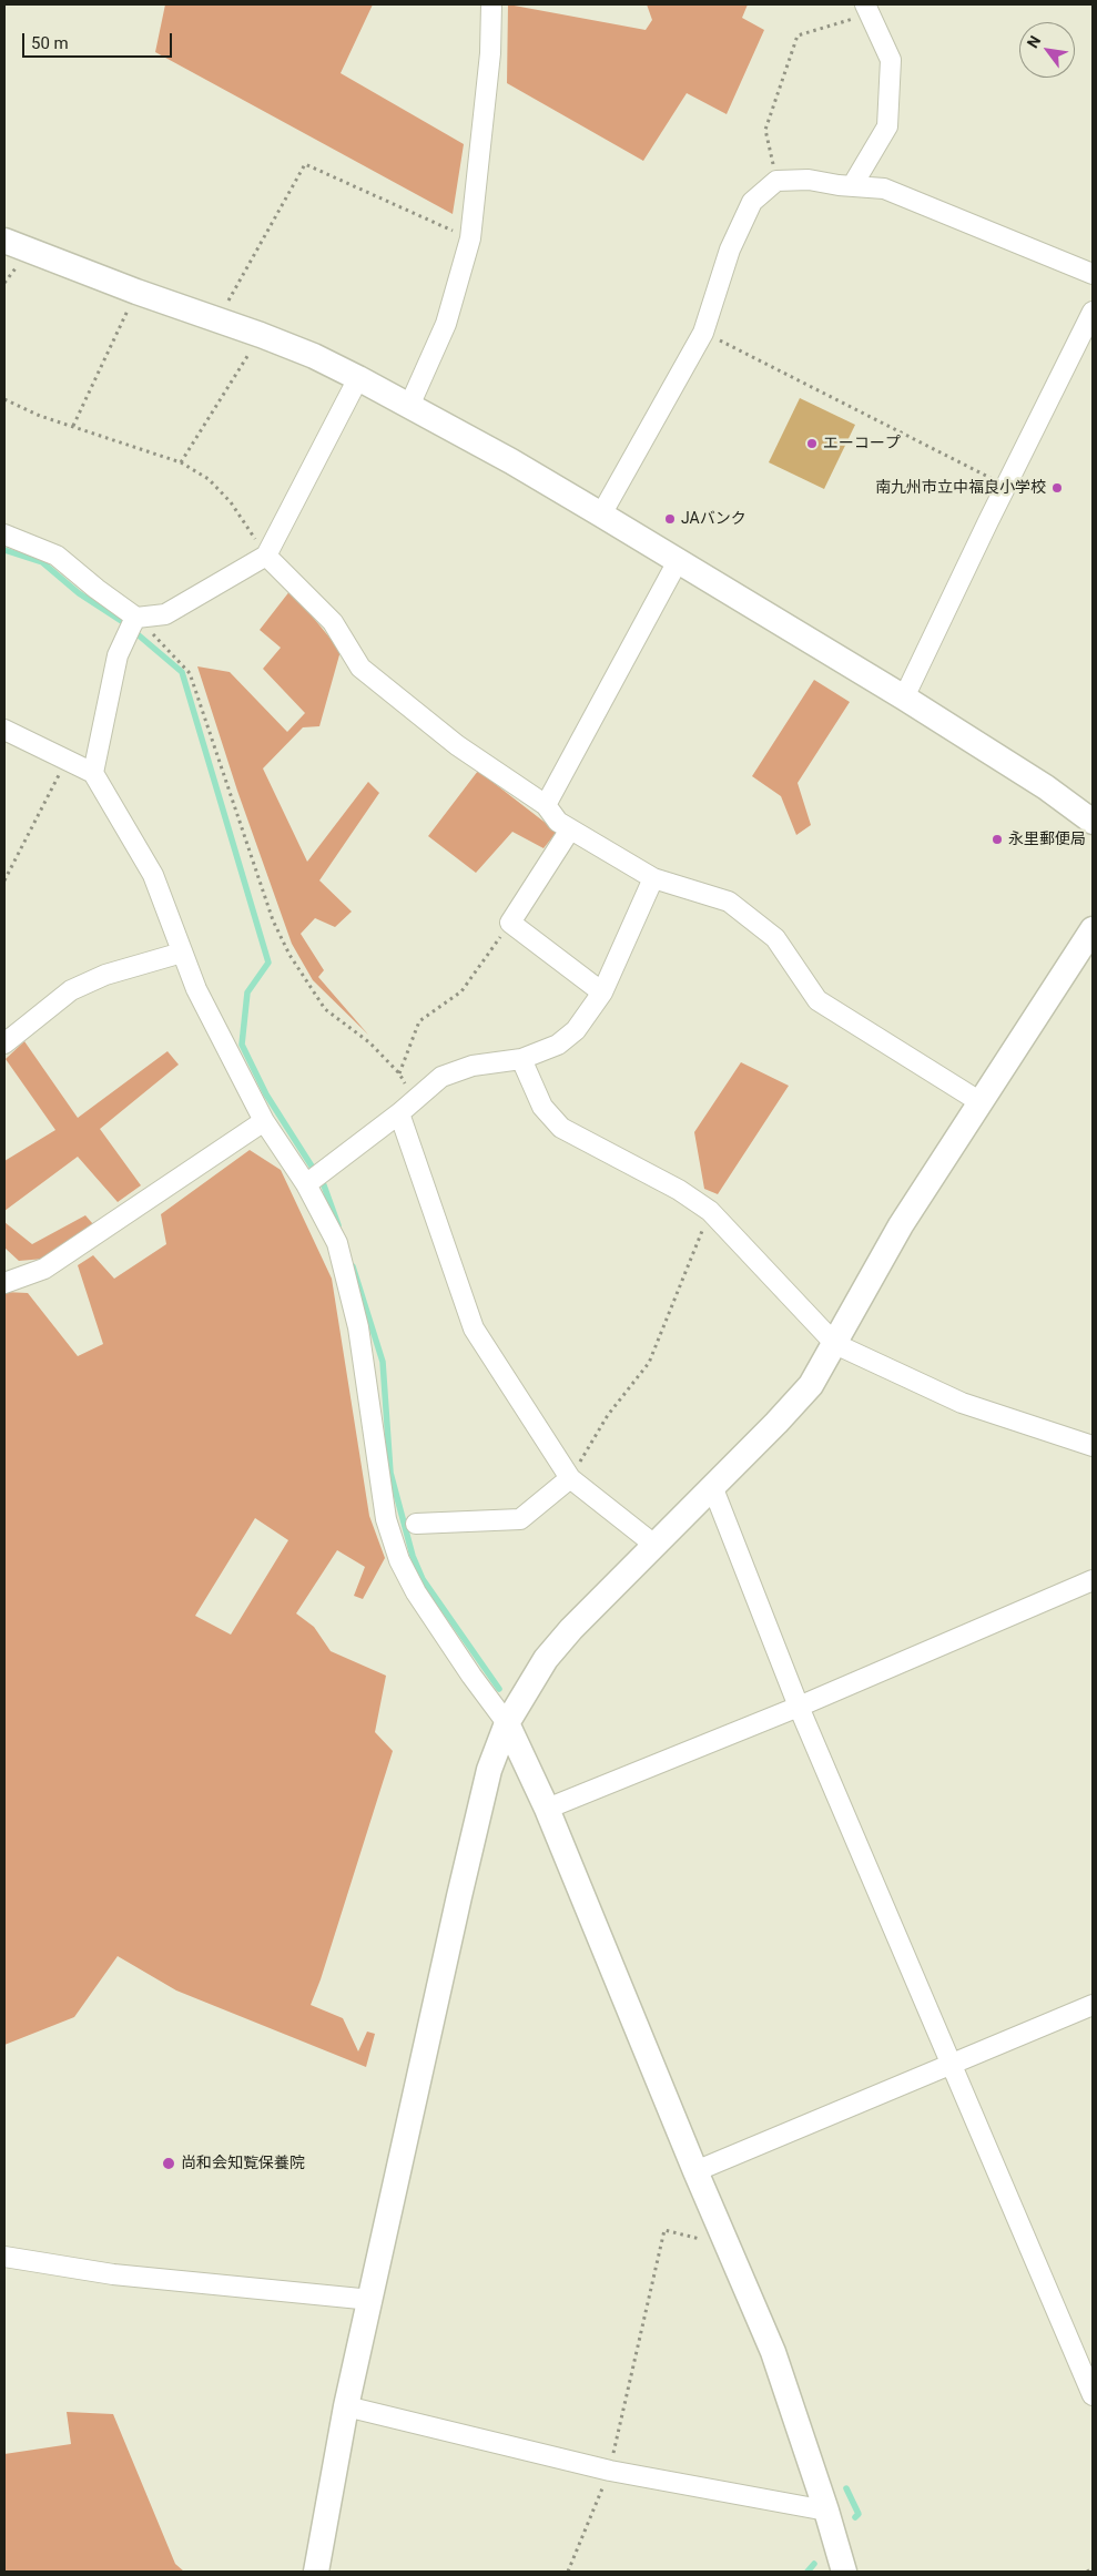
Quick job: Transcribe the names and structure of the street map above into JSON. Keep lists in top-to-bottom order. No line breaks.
{"places":["エーコープ","南九州市立中福良小学校","JAバンク","永里郵便局","尚和会知覧保養院"],"scale_bar":"50 m","north":"top left"}
